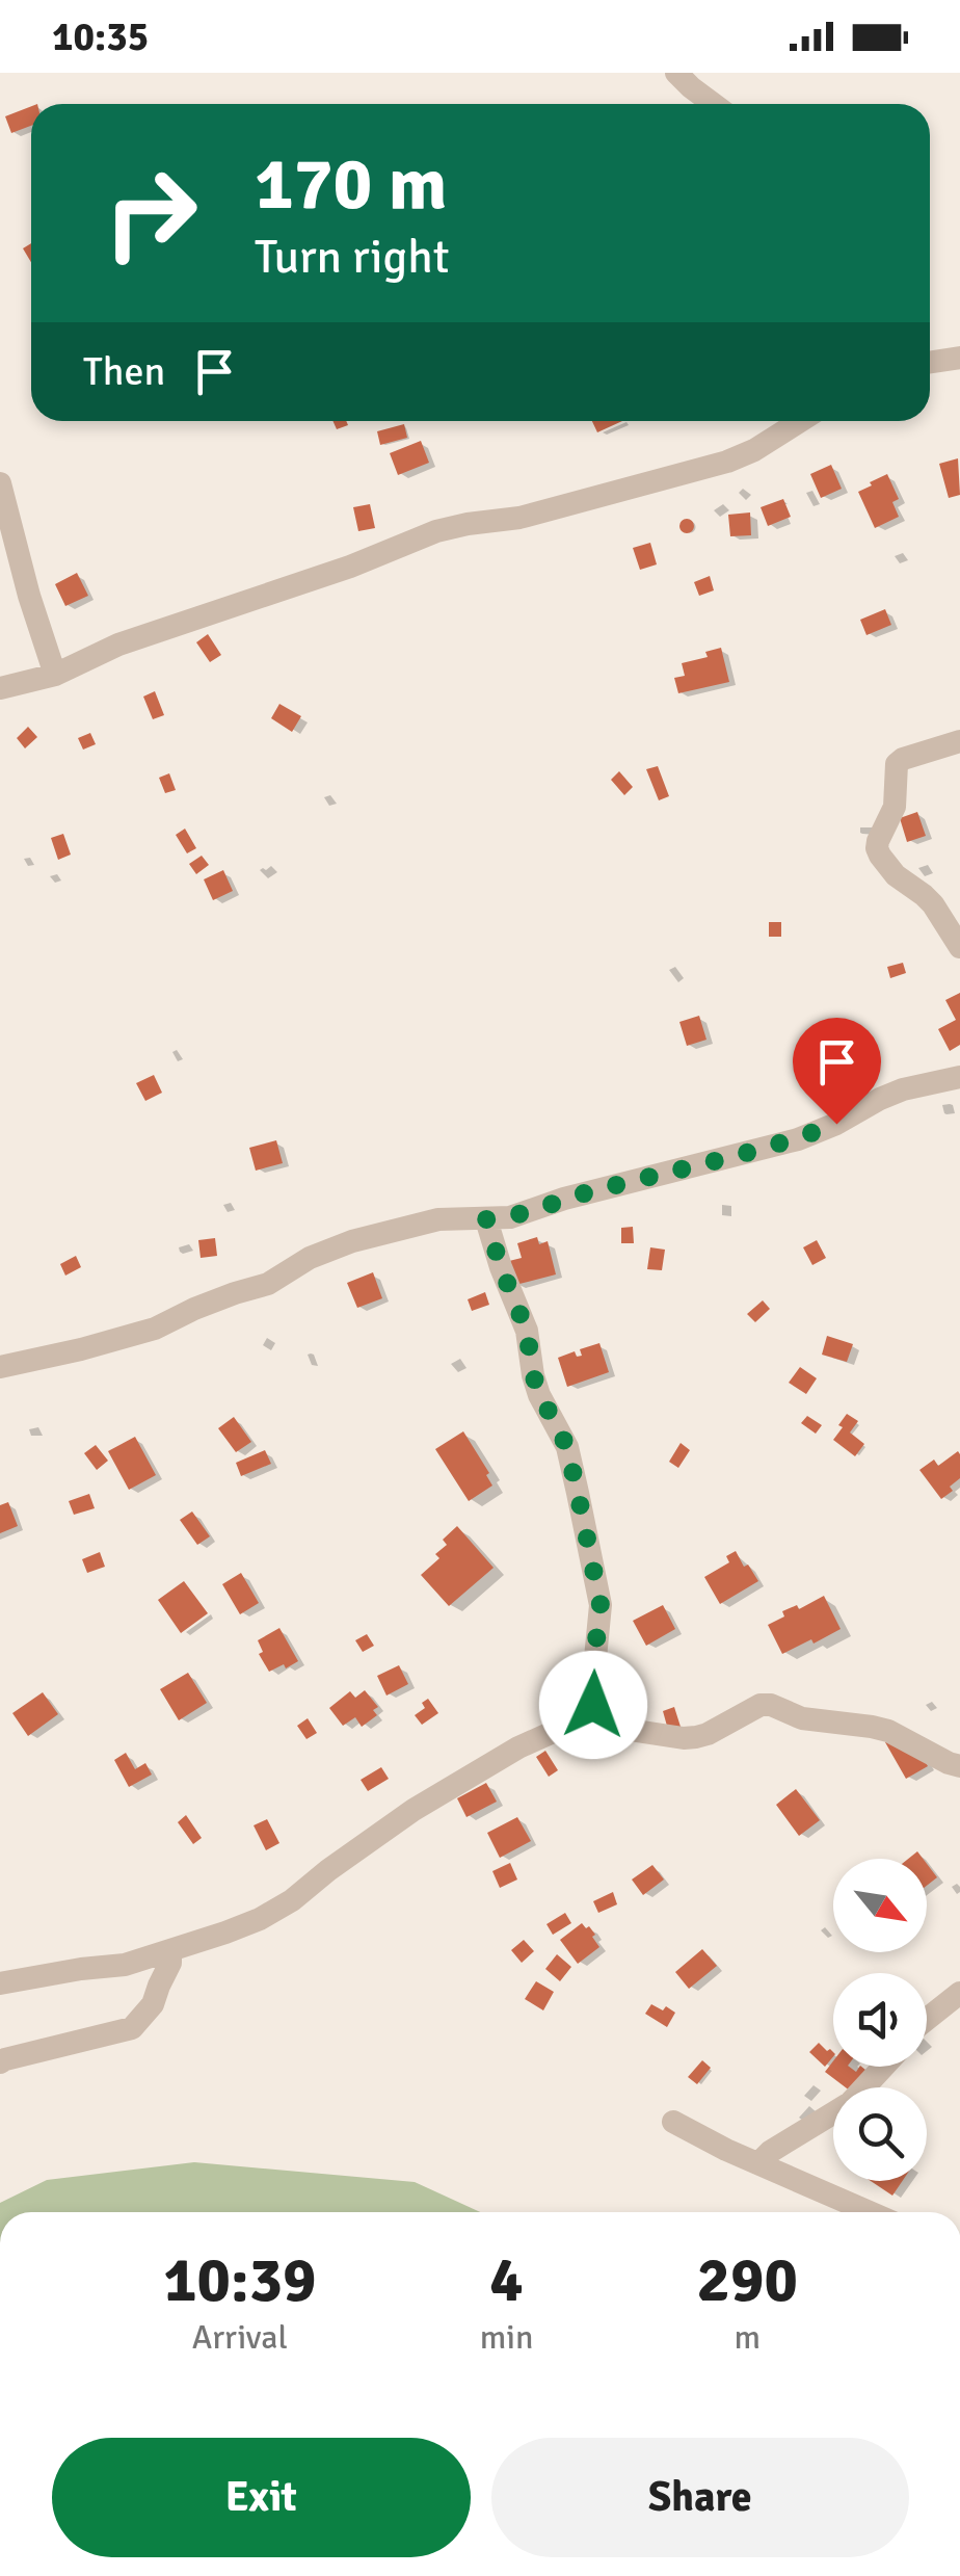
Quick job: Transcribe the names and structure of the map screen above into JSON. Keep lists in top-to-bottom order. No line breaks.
{"north":"bottom right","page":{"status":"10:35","turn":["170 m","Turn right"],"then":"Then","eta":["10:39","Arrival","4","min","290","m"],"buttons":["Exit","Share"]}}
